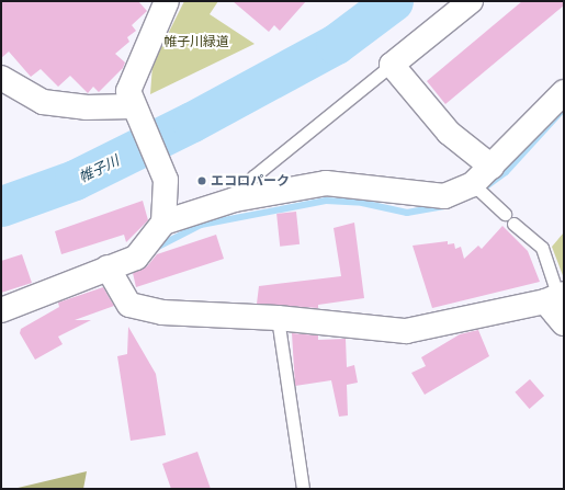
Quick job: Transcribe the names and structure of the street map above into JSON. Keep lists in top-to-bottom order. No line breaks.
{"water":["帷子川"],"parks":["帷子川緑道"],"places":["エコロパーク"]}
